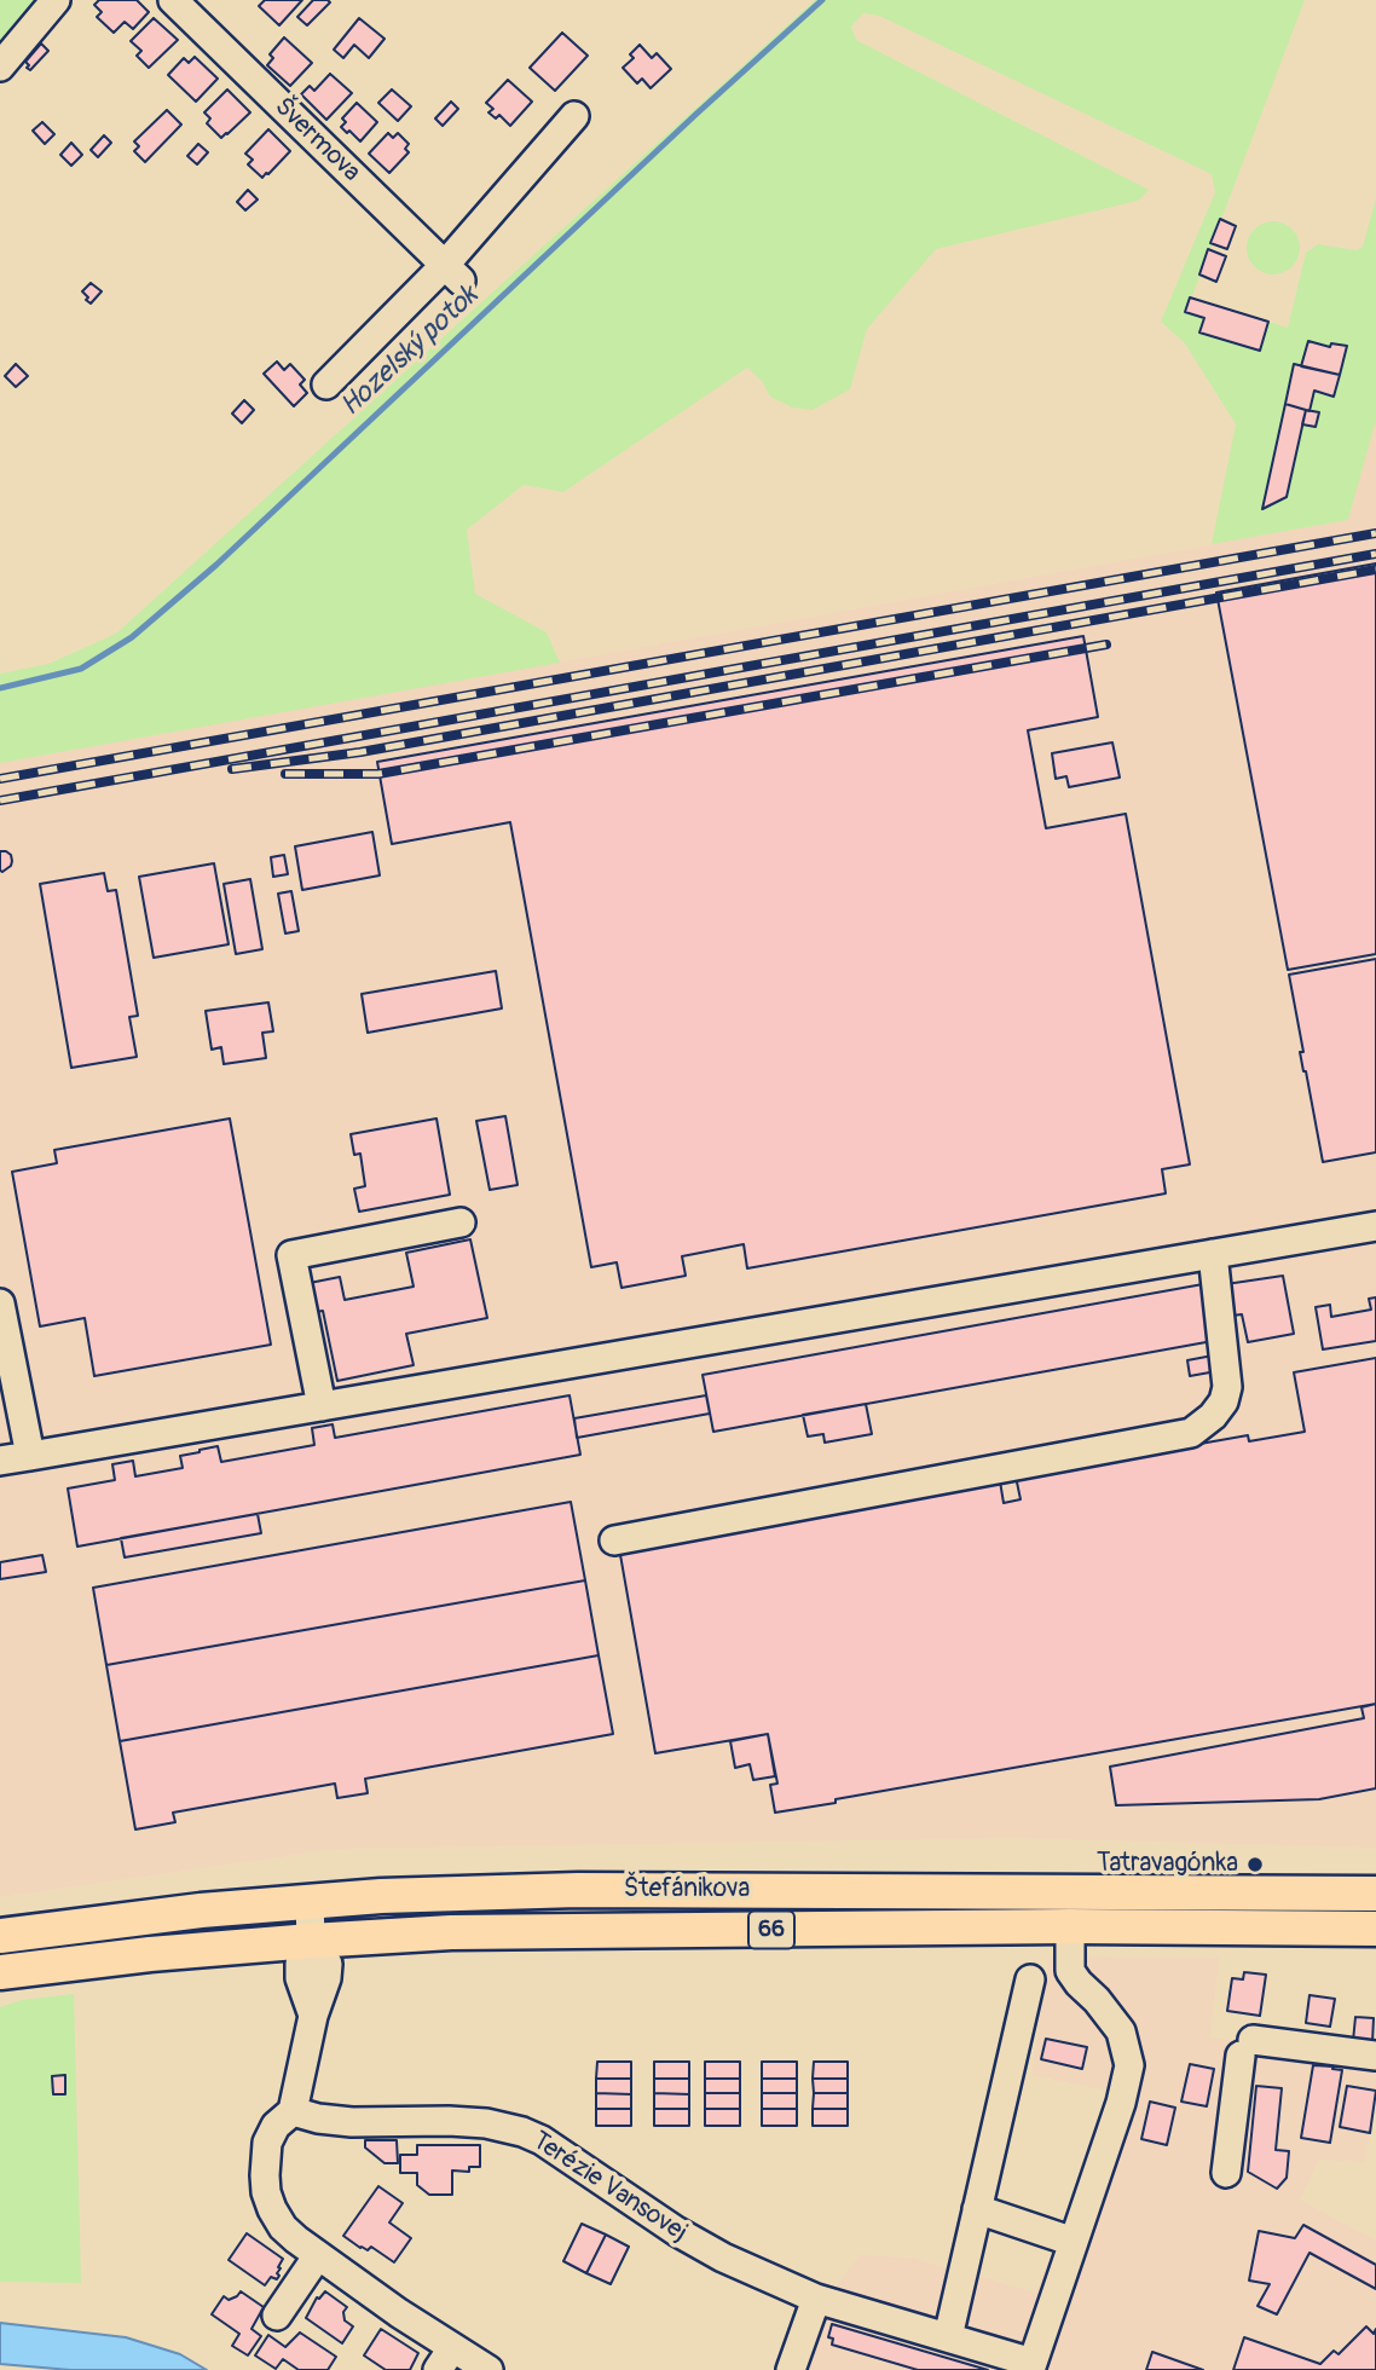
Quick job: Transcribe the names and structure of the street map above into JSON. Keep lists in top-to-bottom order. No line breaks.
{"streets":{"main road":["Štefánikova","66"],"street":["Švermova","Terézie Vansovej"]},"water":["Hozelský potok"],"places":["Tatravagónka"]}
